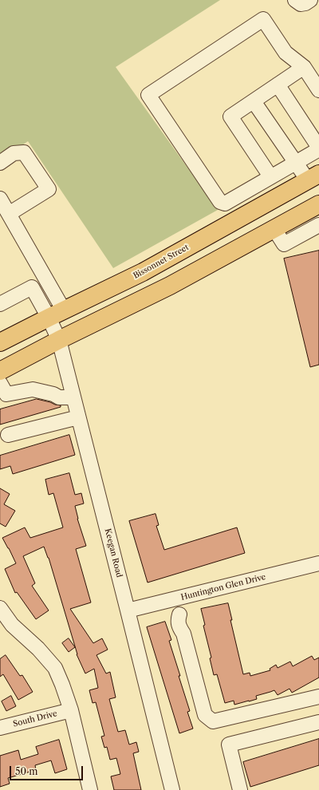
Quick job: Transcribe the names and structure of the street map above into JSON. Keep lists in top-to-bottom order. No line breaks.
{"streets":{"main road":["Bissonnet Street"],"street":["Keegan Road","Huntington Glen Drive","South Drive"]},"crossings":[["Bissonnet Street","Keegan Road"],["Keegan Road","Huntington Glen Drive"]],"scale_bar":"50 m"}
